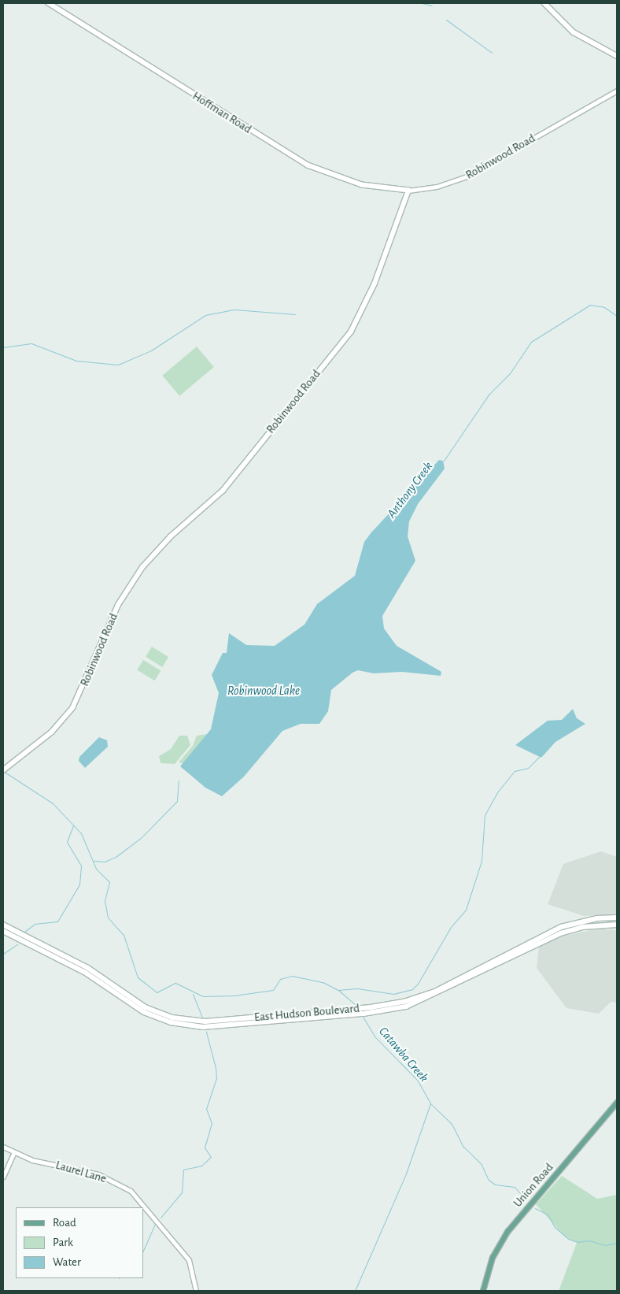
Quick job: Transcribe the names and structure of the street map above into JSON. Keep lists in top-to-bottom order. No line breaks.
{"streets":{"main road":["Hoffman Road","Robinwood Road","East Hudson Boulevard","Union Road"],"street":["Laurel Lane"]},"crossings":[["Hoffman Road","Robinwood Road"]],"water":["Anthony Creek","Robinwood Lake","Catawba Creek"],"legend":["Road","Park","Water"]}
